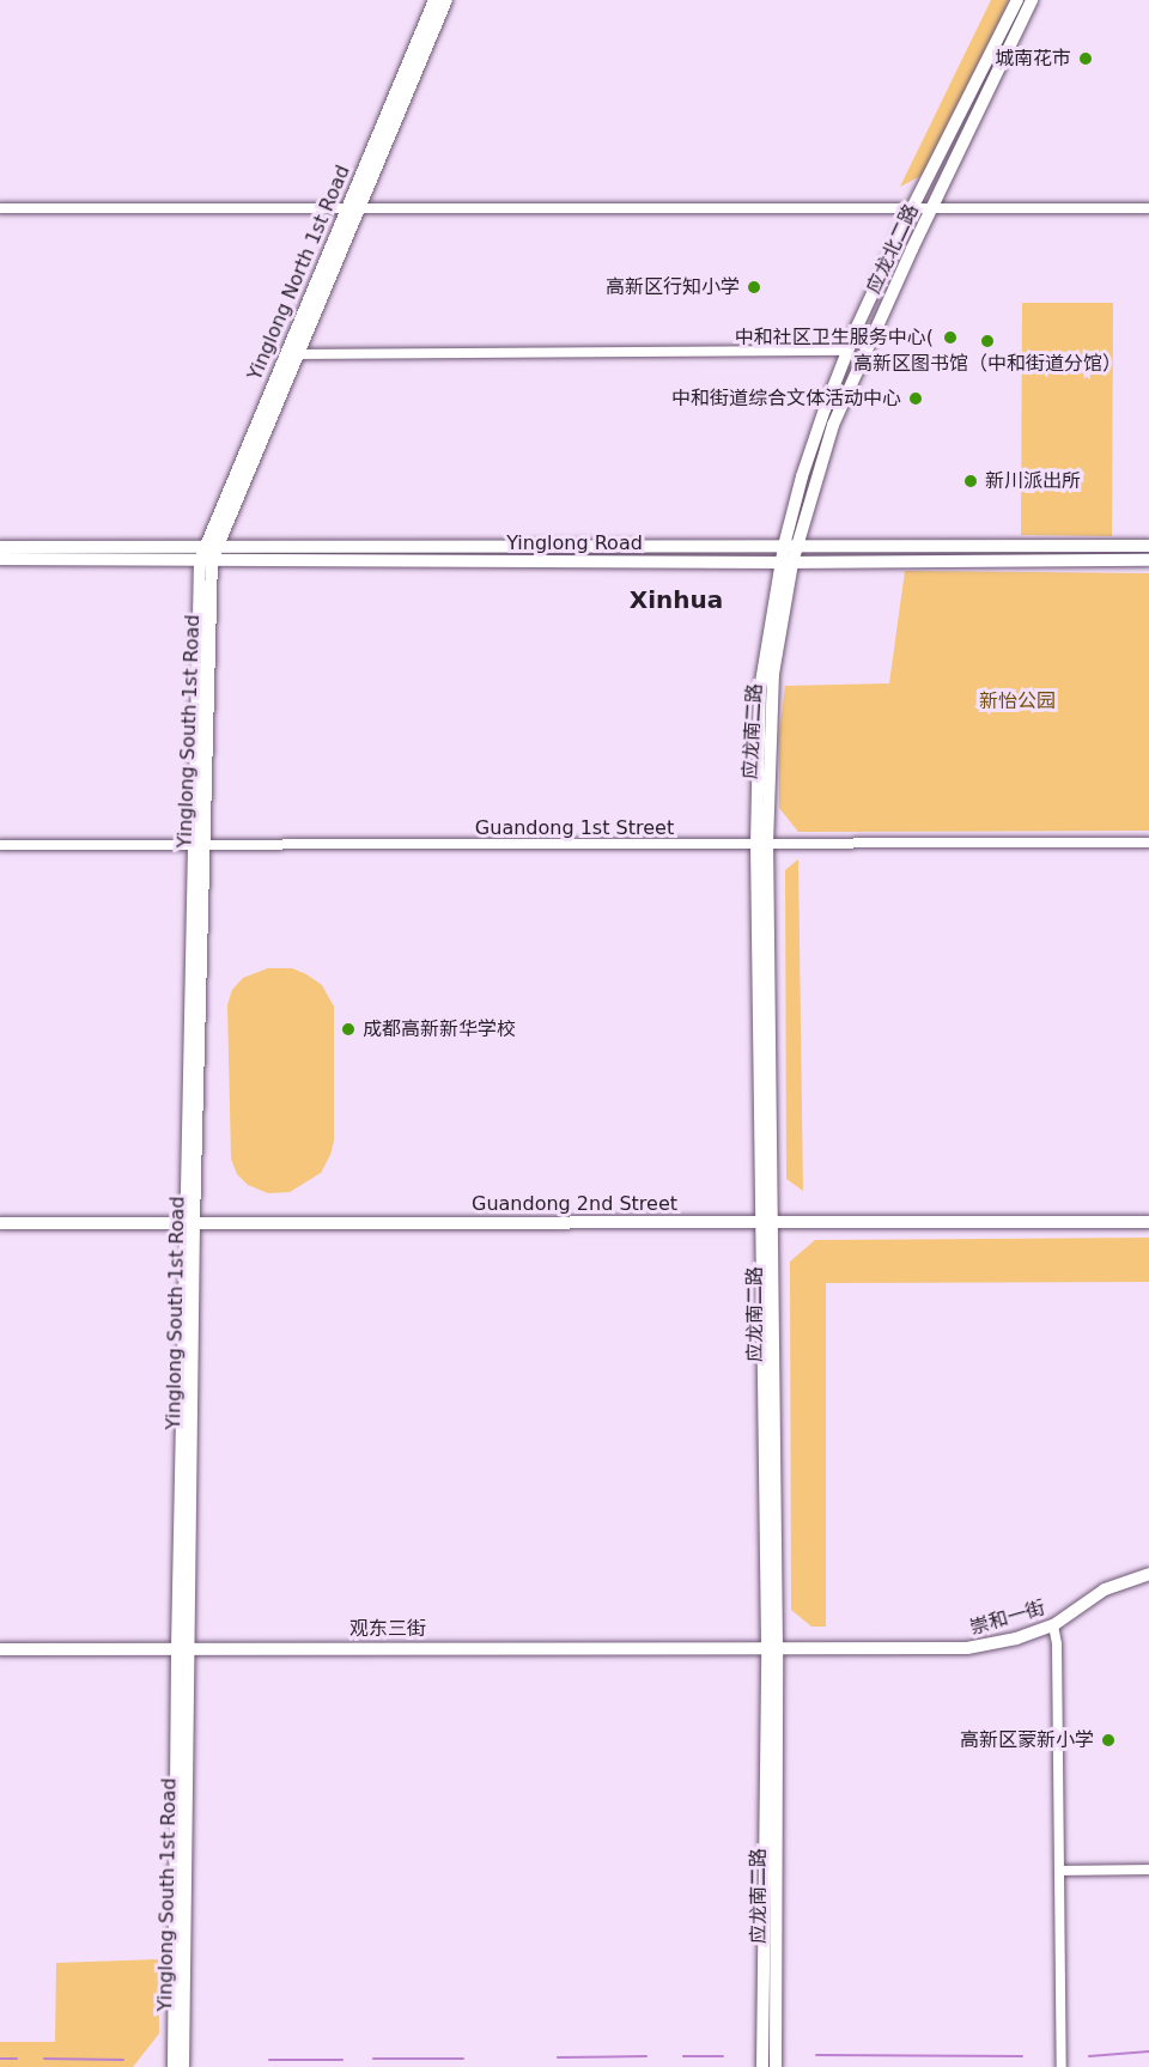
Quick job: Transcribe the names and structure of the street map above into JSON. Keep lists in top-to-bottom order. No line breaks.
{"streets":{"street":["应龙北二路","Yinglong North 1st Road","Yinglong Road","Yinglong South 1st Road","应龙南二路","Guandong 1st Street","Guandong 2nd Street","崇和一街","观东三街"]},"crossings":[["应龙北二路","Yinglong Road"],["应龙北二路","应龙南二路"],["Yinglong North 1st Road","Yinglong Road"],["Yinglong North 1st Road","Yinglong South 1st Road"],["Yinglong Road","Yinglong South 1st Road"],["Yinglong Road","应龙南二路"],["Yinglong South 1st Road","Guandong 1st Street"],["Yinglong South 1st Road","Guandong 2nd Street"],["Yinglong South 1st Road","观东三街"],["应龙南二路","Guandong 1st Street"],["应龙南二路","Guandong 2nd Street"],["应龙南二路","崇和一街"],["应龙南二路","观东三街"],["崇和一街","观东三街"]],"districts":["Xinhua"],"parks":["新怡公园"],"places":["城南花市","高新区行知小学","中和社区卫生服务中心(","高新区图书馆（中和街道分馆）","中和街道综合文体活动中心","新川派出所","成都高新新华学校","高新区蒙新小学"]}
